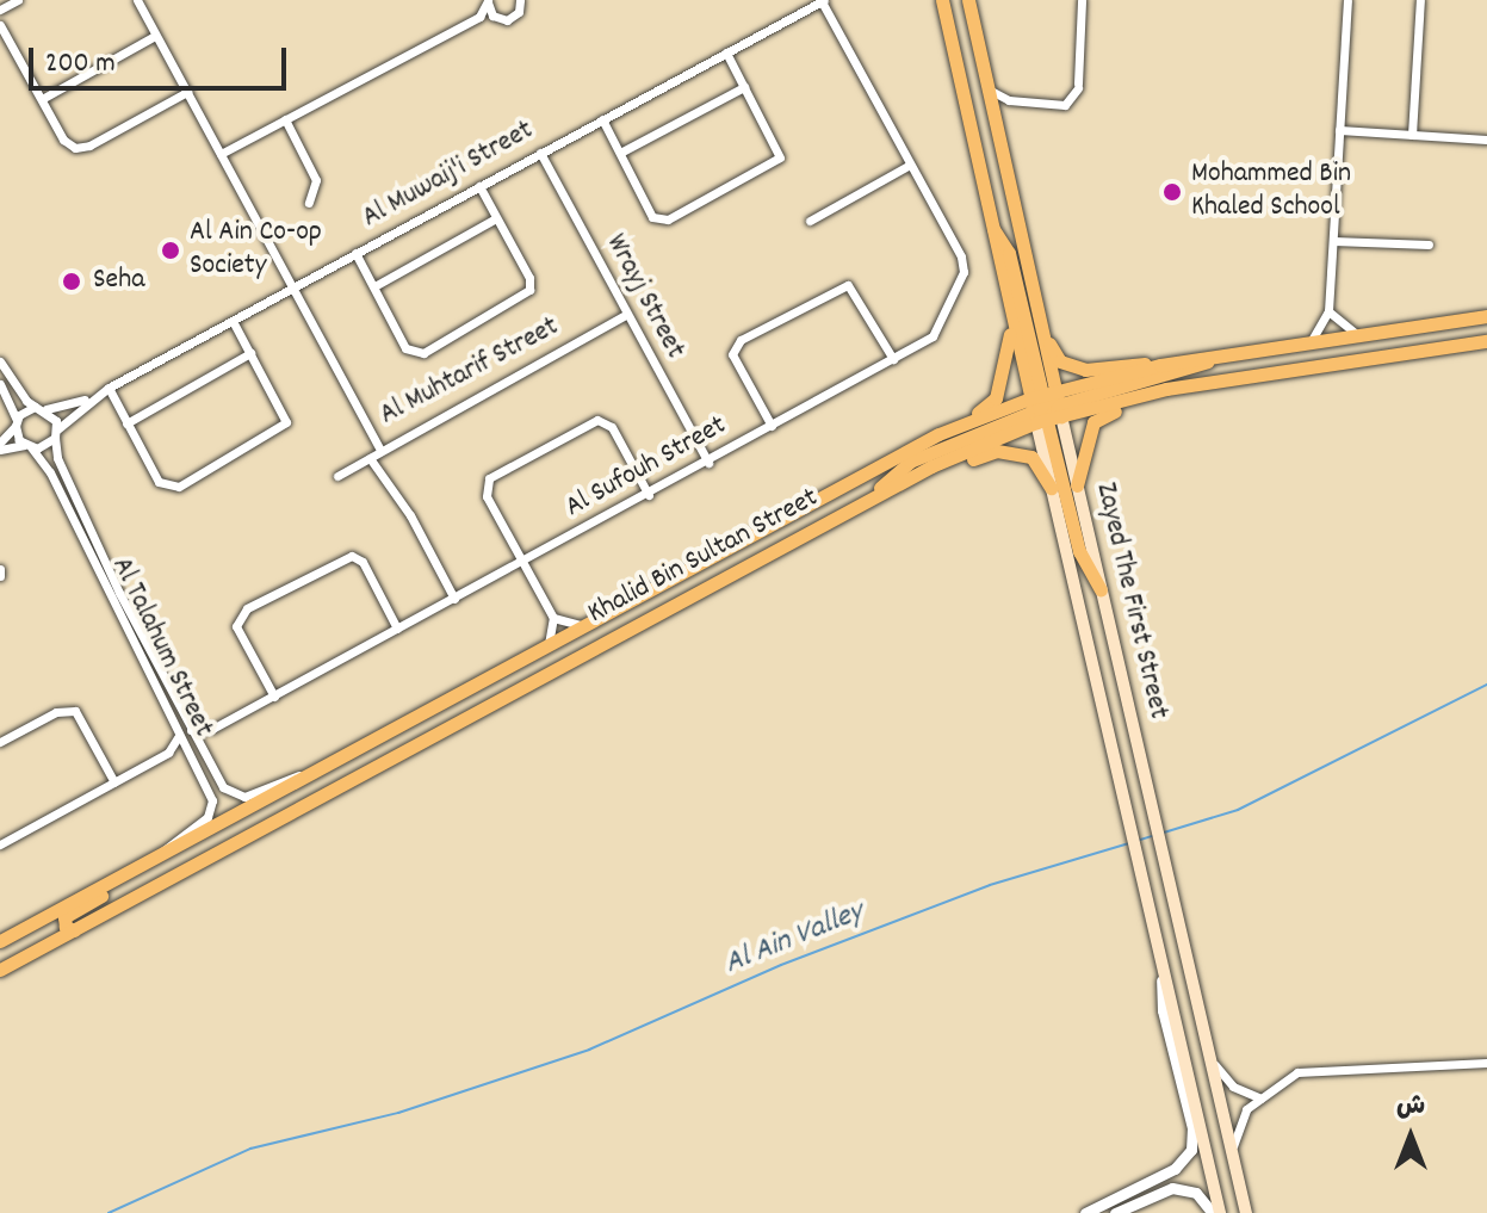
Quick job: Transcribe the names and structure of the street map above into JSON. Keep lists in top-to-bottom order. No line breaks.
{"streets":{"main road":["Khalid Bin Sultan Street","Zayed The First Street"],"street":["Al Muwaij'i Street","Wrayj Street","Al Muhtarif Street","Al Sufouh Street","Al Talahum Street"]},"crossings":[["Al Muwaij'i Street","Wrayj Street"],["Al Muwaij'i Street","Al Sufouh Street"],["Al Muwaij'i Street","Al Talahum Street"],["Wrayj Street","Al Muhtarif Street"],["Wrayj Street","Al Sufouh Street"],["Al Sufouh Street","Al Talahum Street"],["Khalid Bin Sultan Street","Zayed The First Street"],["Khalid Bin Sultan Street","Al Talahum Street"]],"water":["Al Ain Valley"],"places":["Mohammed Bin Khaled School","Al Ain Co-op Society","Seha"],"scale_bar":"200 m","north":"top"}
